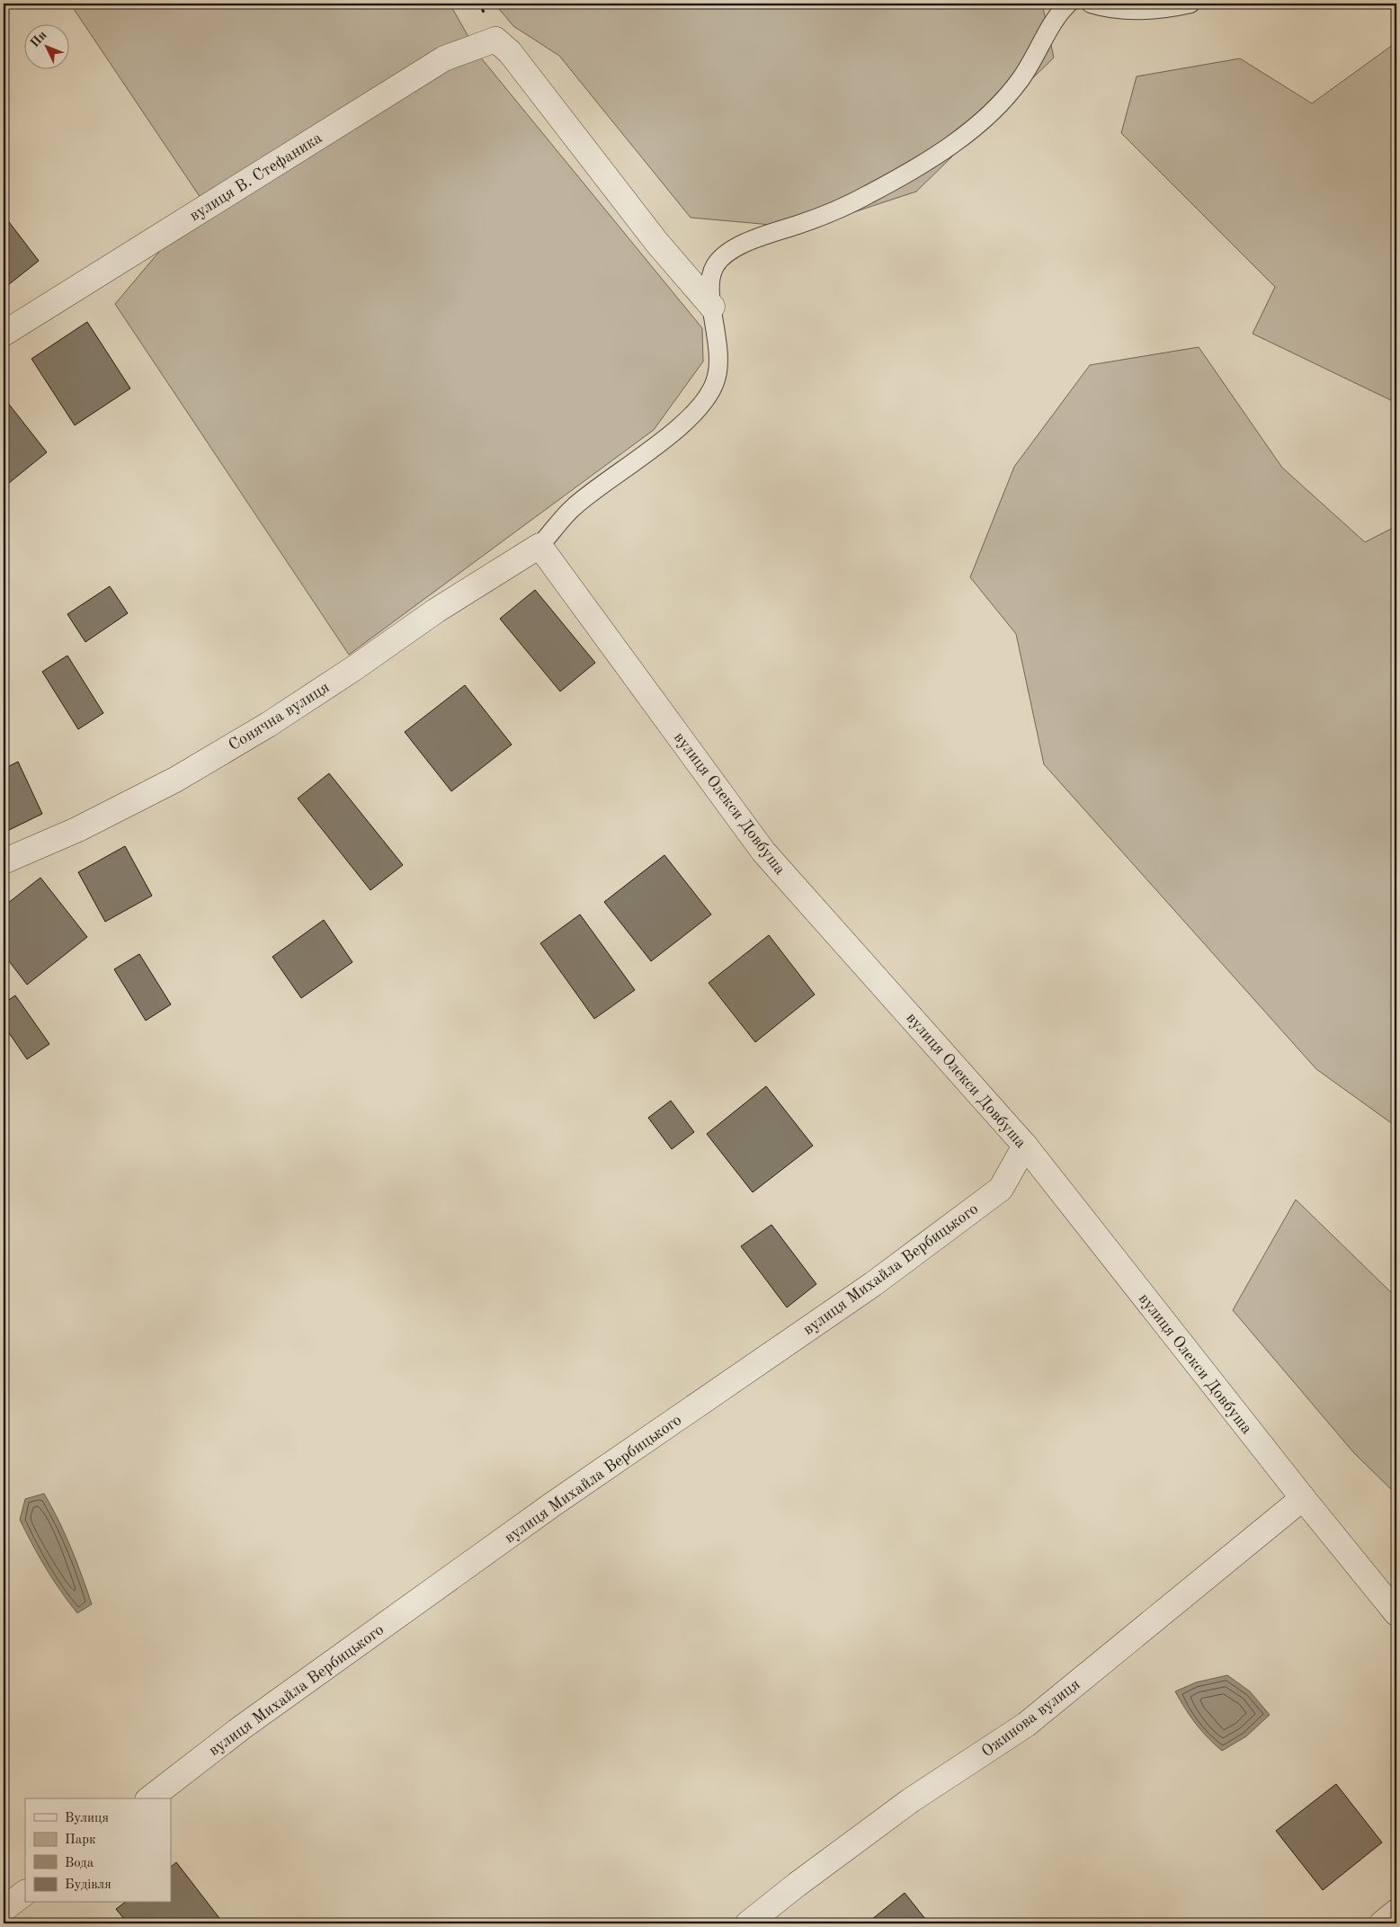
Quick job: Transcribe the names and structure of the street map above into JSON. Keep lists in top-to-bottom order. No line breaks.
{"streets":{"street":["вулиця В. Стефаника","Сонячна вулиця","вулиця Олекси Довбуша","вулиця Михайла Вербицького","Ожинова вулиця"]},"crossings":[["Сонячна вулиця","вулиця Олекси Довбуша"],["вулиця Олекси Довбуша","вулиця Михайла Вербицького"],["вулиця Олекси Довбуша","Ожинова вулиця"]],"legend":["Вулиця","Парк","Вода","Будівля"],"north":"top left"}
